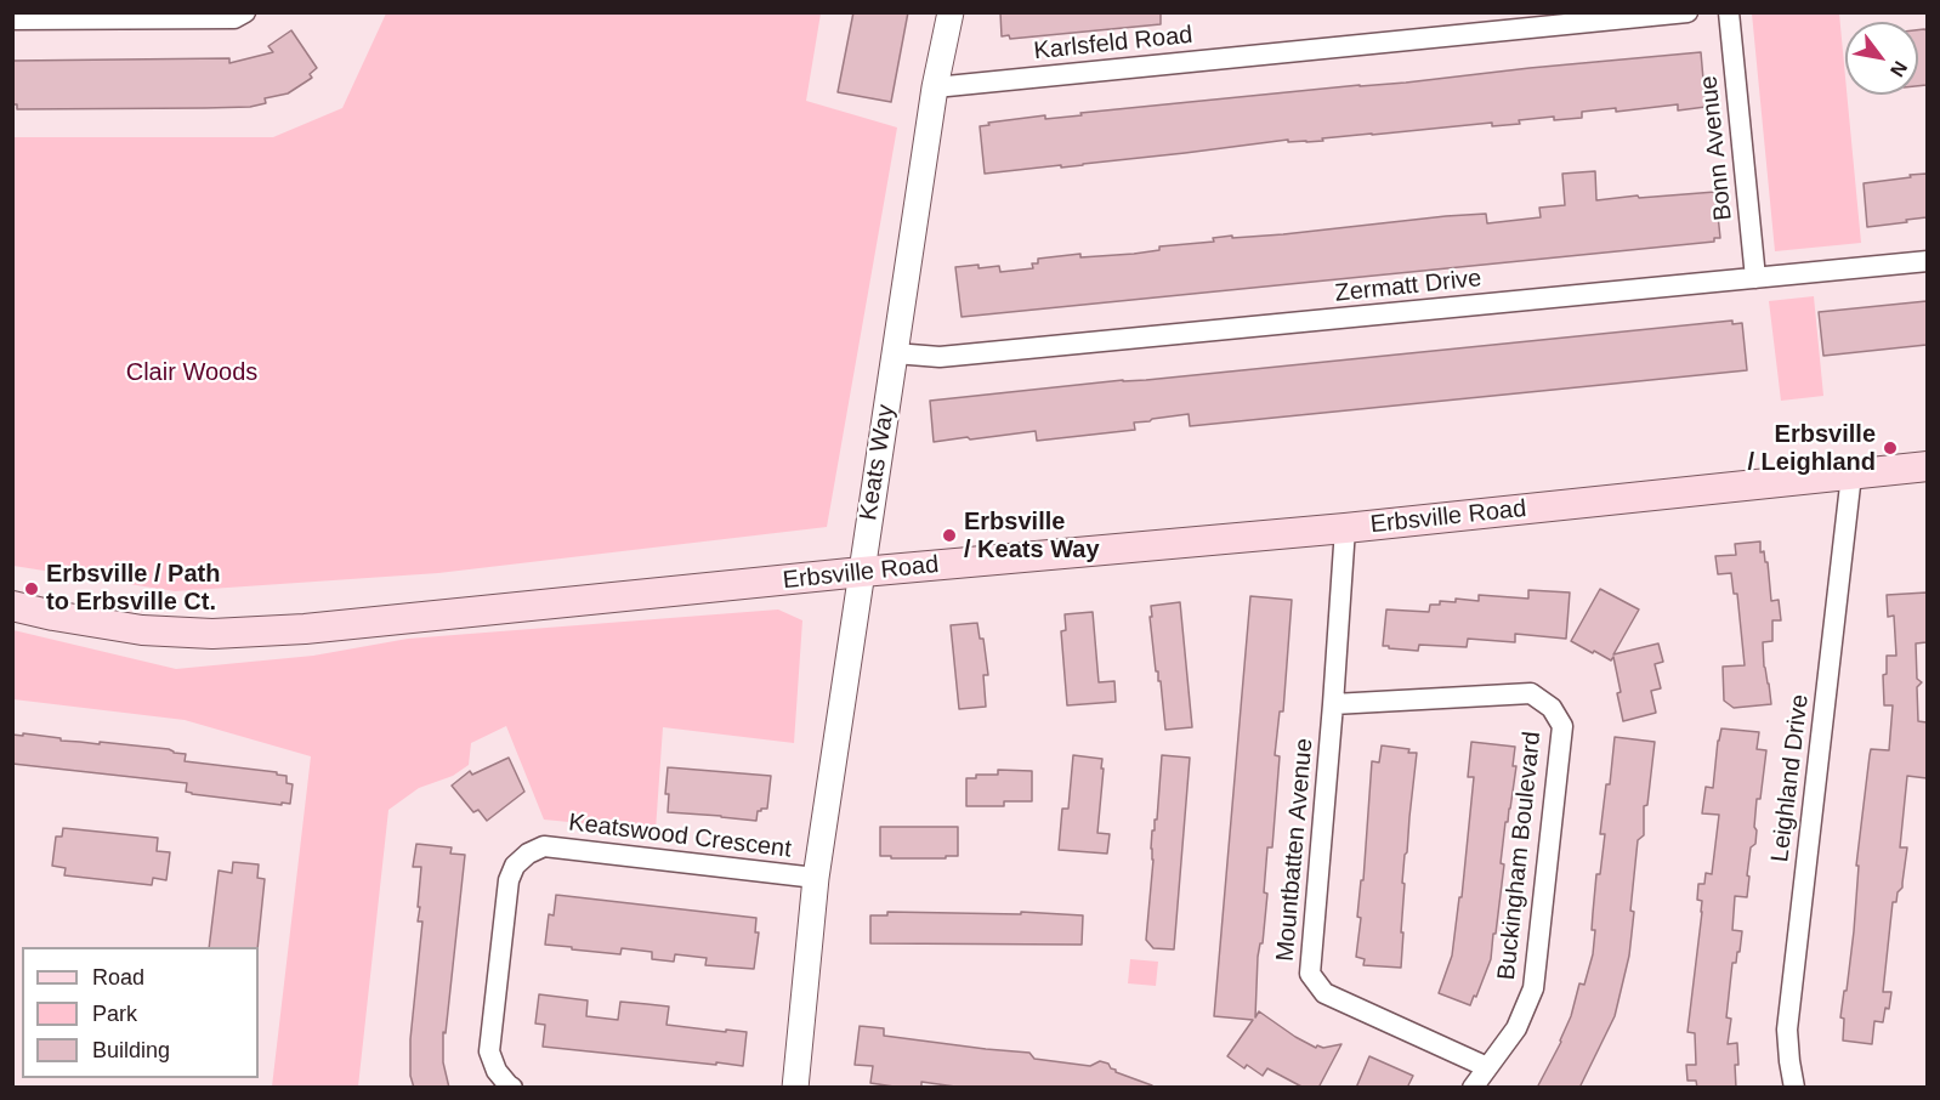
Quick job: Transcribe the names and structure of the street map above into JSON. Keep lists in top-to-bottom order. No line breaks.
{"streets":{"main road":["Erbsville Road"],"street":["Karlsfeld Road","Bonn Avenue","Zermatt Drive","Keats Way","Leighland Drive","Keatswood Crescent","Mountbatten Avenue","Buckingham Boulevard"]},"crossings":[["Karlsfeld Road","Keats Way"],["Bonn Avenue","Zermatt Drive"],["Zermatt Drive","Keats Way"],["Keats Way","Erbsville Road"],["Keats Way","Keatswood Crescent"],["Erbsville Road","Leighland Drive"],["Erbsville Road","Mountbatten Avenue"],["Mountbatten Avenue","Buckingham Boulevard"]],"parks":["Clair Woods"],"places":["Erbsville / Leighland","Erbsville / Keats Way","Erbsville / Path to Erbsville Ct."],"legend":["Road","Park","Building"],"north":"bottom right"}
